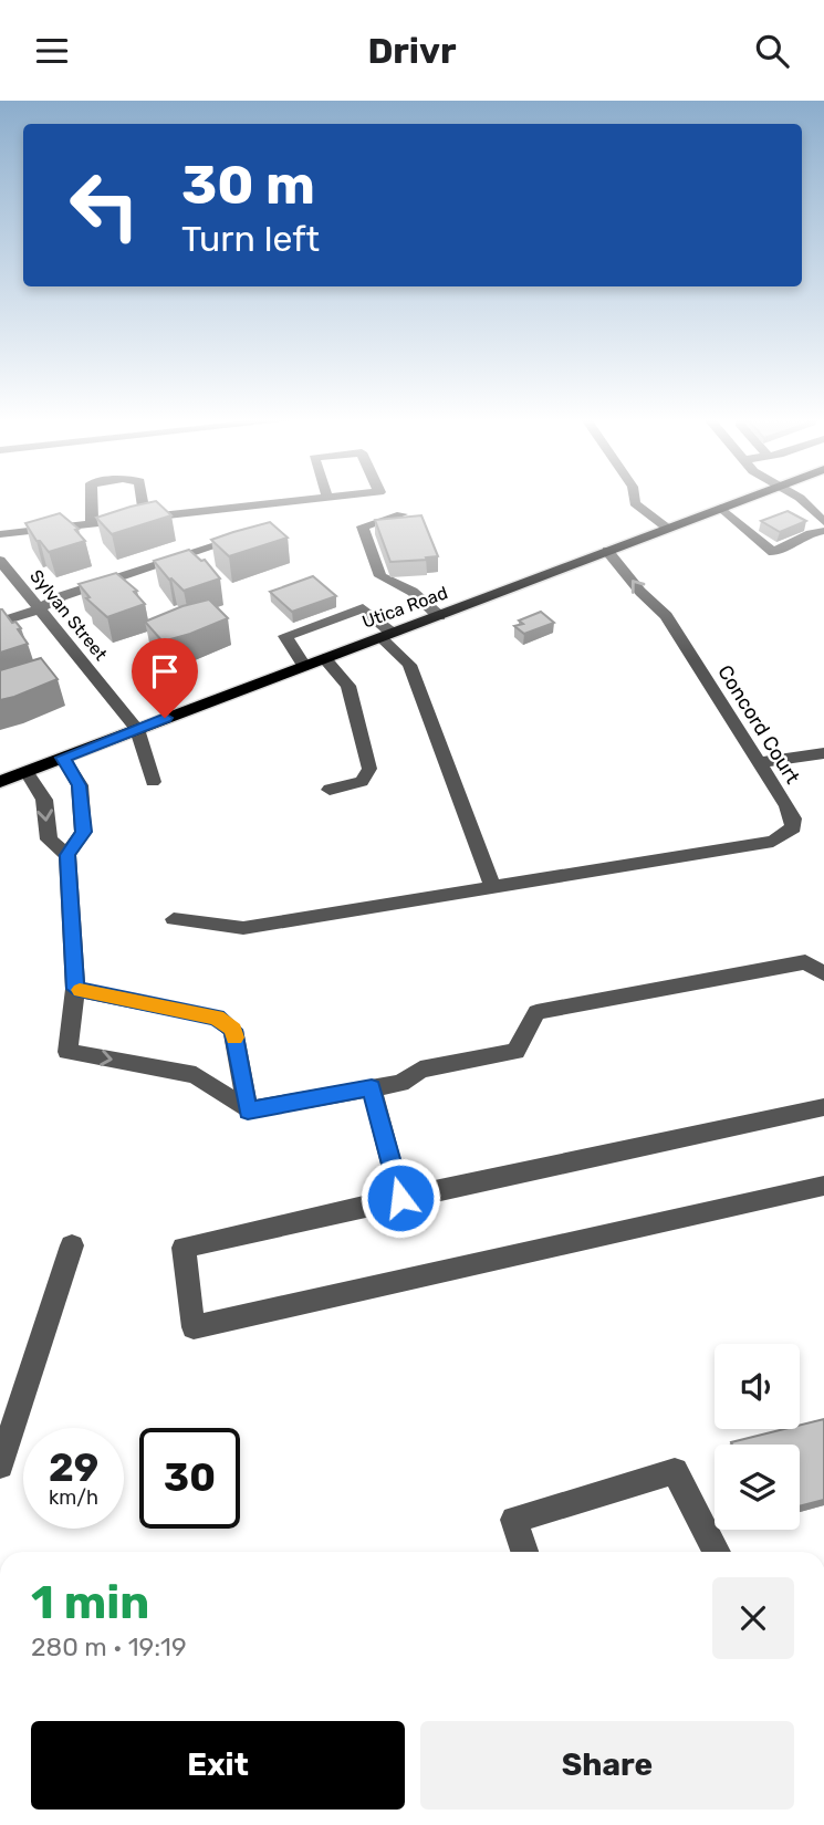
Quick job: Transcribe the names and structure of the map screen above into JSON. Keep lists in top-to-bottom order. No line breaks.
{"streets":{"main road":["Utica Road"],"street":["Sylvan Street","Concord Court"]},"crossings":[["Utica Road","Sylvan Street"],["Utica Road","Concord Court"]],"page":{"header":"Drivr","turn":["30 m","Turn left"],"speed":"29 km/h","limit":"30","heading":["1 min","280 m · 19:19"],"buttons":["Exit","Share"]}}
